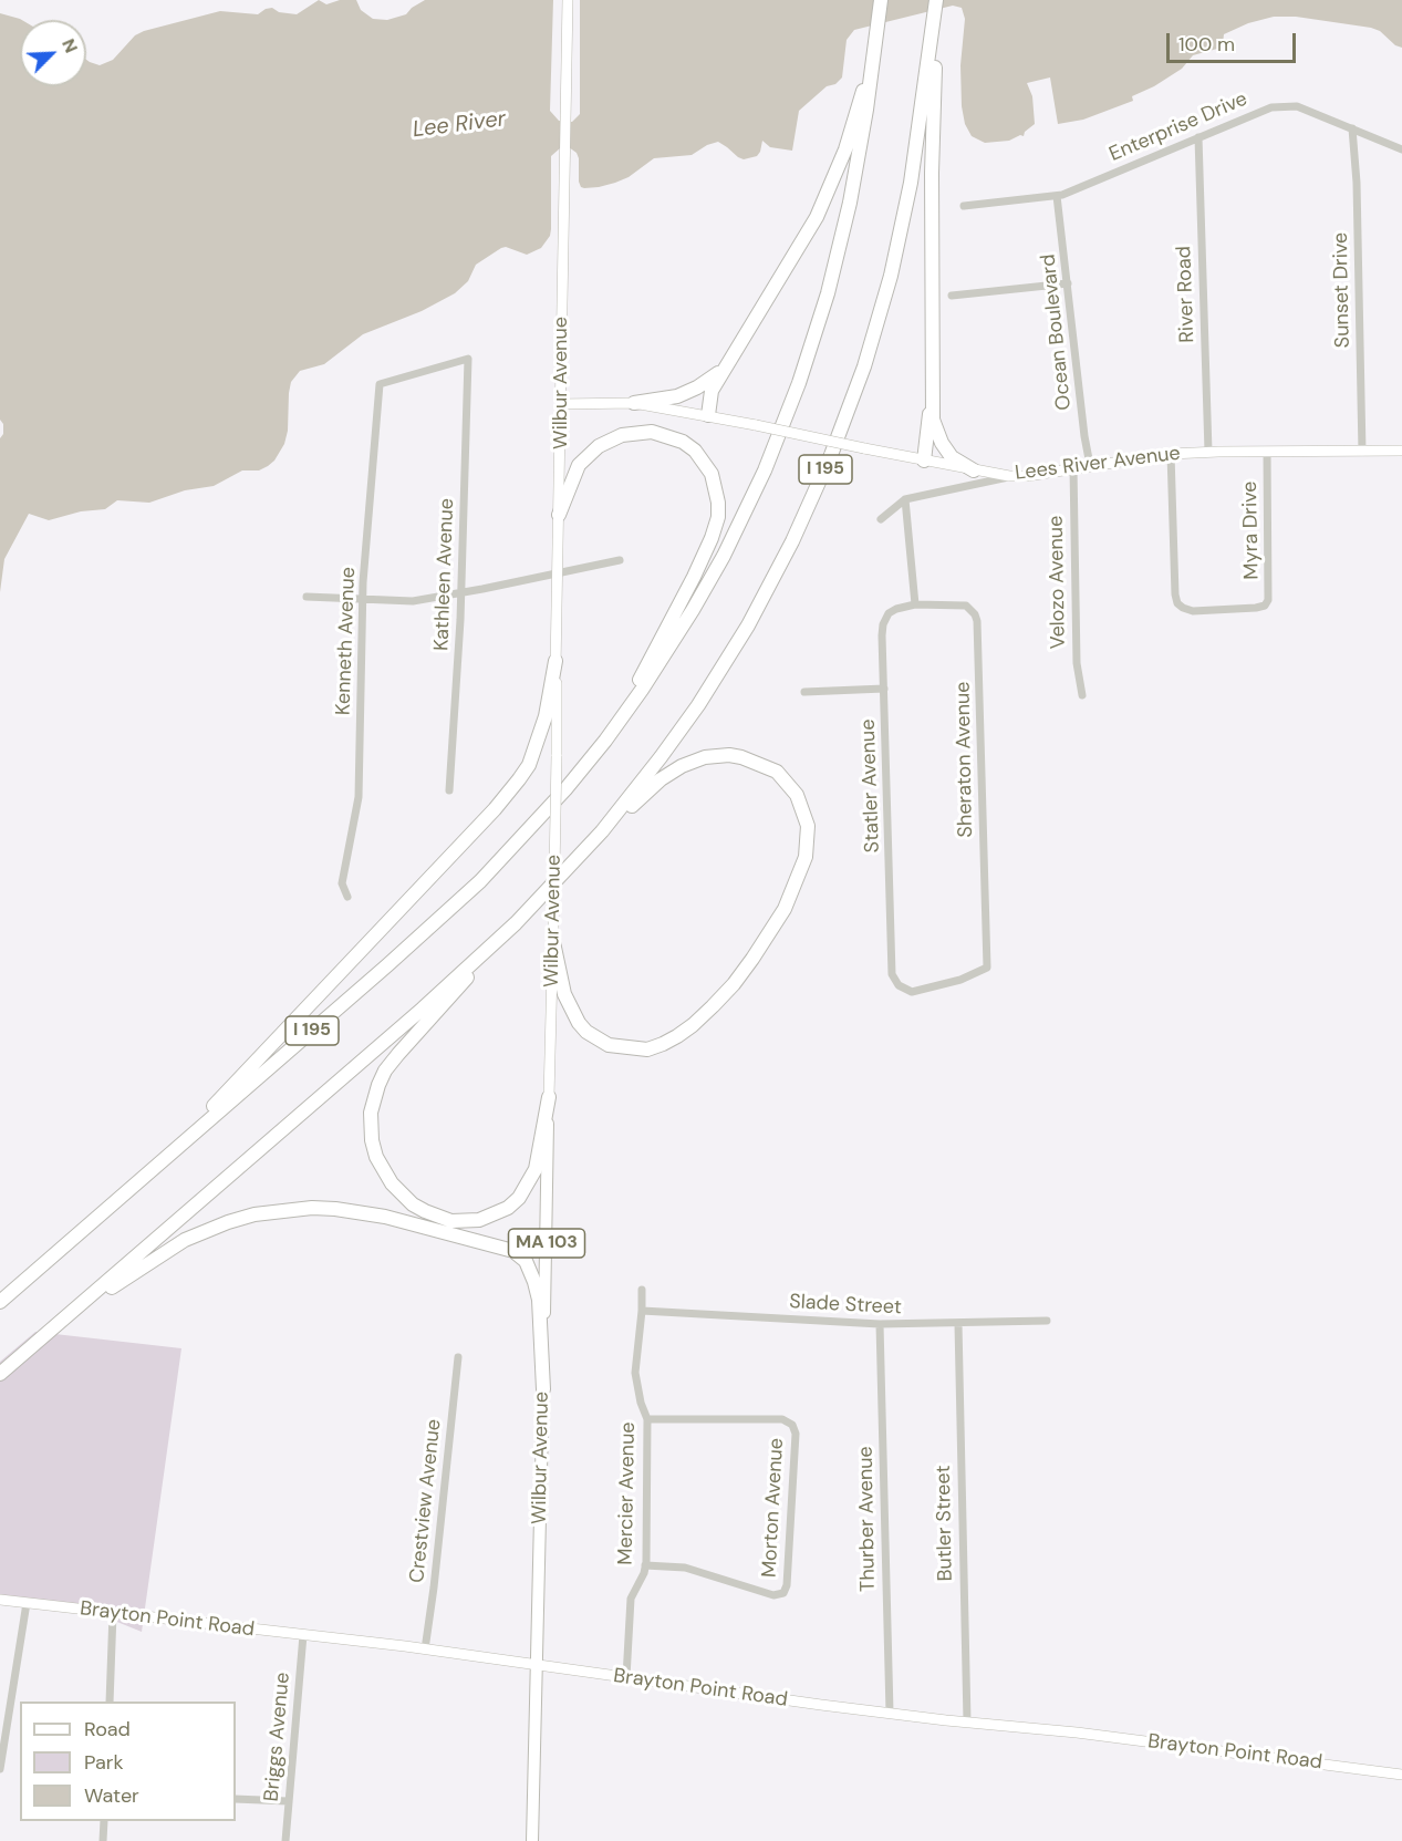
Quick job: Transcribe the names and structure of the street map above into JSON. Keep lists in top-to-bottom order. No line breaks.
{"streets":{"highway":["I 195"],"main road":["Wilbur Avenue","Lees River Avenue","MA 103","Brayton Point Road"],"street":["Enterprise Drive","Sunset Drive","River Road","Ocean Boulevard","Myra Drive","Kathleen Avenue","Velozo Avenue","Kenneth Avenue","Sheraton Avenue","Statler Avenue","Slade Street","Mercier Avenue","Crestview Avenue","Morton Avenue","Thurber Avenue","Butler Street","Briggs Avenue"]},"crossings":[["Enterprise Drive","Sunset Drive"],["Enterprise Drive","River Road"],["Enterprise Drive","Ocean Boulevard"],["Sunset Drive","Lees River Avenue"],["River Road","Lees River Avenue"],["Ocean Boulevard","Lees River Avenue"],["Wilbur Avenue","Lees River Avenue"],["Wilbur Avenue","Brayton Point Road"],["Lees River Avenue","Myra Drive"],["Lees River Avenue","Velozo Avenue"],["Kathleen Avenue","Kenneth Avenue"],["Sheraton Avenue","Statler Avenue"],["Slade Street","Mercier Avenue"],["Slade Street","Thurber Avenue"],["Slade Street","Butler Street"],["Mercier Avenue","Morton Avenue"],["Mercier Avenue","Brayton Point Road"],["Crestview Avenue","Brayton Point Road"],["Thurber Avenue","Brayton Point Road"],["Butler Street","Brayton Point Road"],["Brayton Point Road","Briggs Avenue"]],"water":["Lee River"],"legend":["Road","Park","Water"],"scale_bar":"100 m","north":"top right"}
